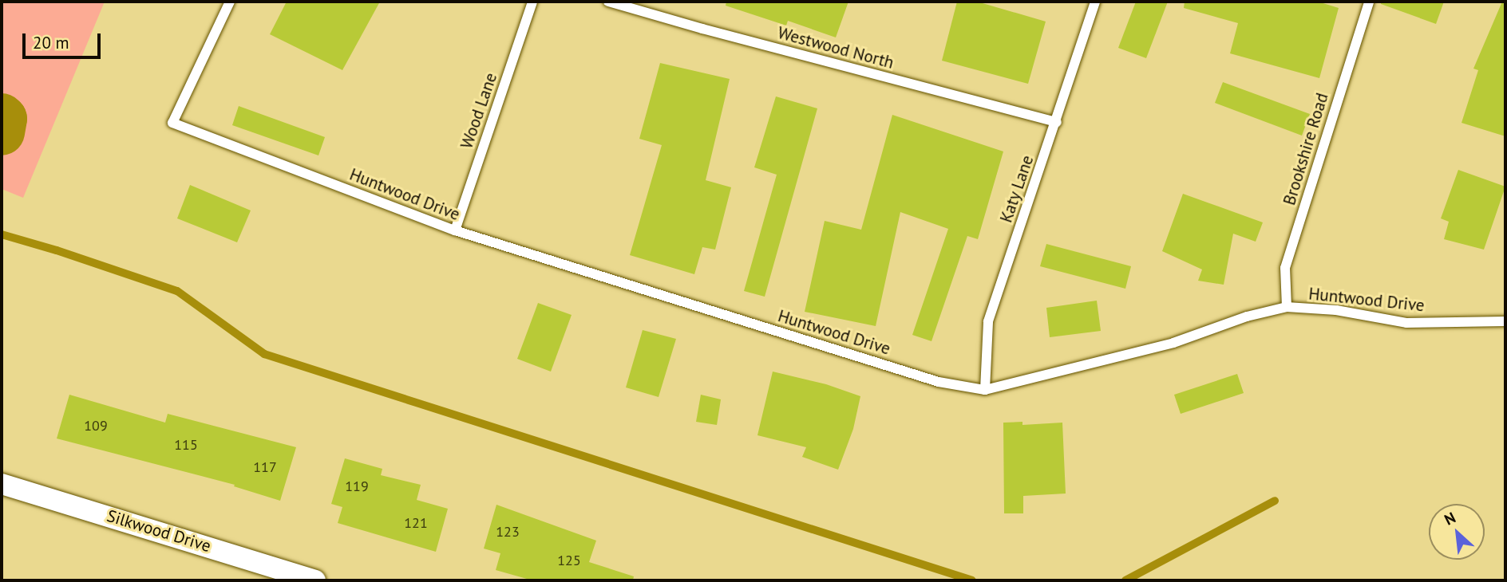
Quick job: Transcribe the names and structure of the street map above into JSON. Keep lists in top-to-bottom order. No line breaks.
{"streets":{"street":["Silkwood Drive"],"lane":["Westwood North","Wood Lane","Brookshire Road","Katy Lane","Huntwood Drive"]},"crossings":[["Westwood North","Katy Lane"],["Wood Lane","Huntwood Drive"],["Brookshire Road","Huntwood Drive"],["Katy Lane","Huntwood Drive"]],"house_numbers":["109","115","117","119","121","123","125"],"scale_bar":"20 m","north":"top left"}
